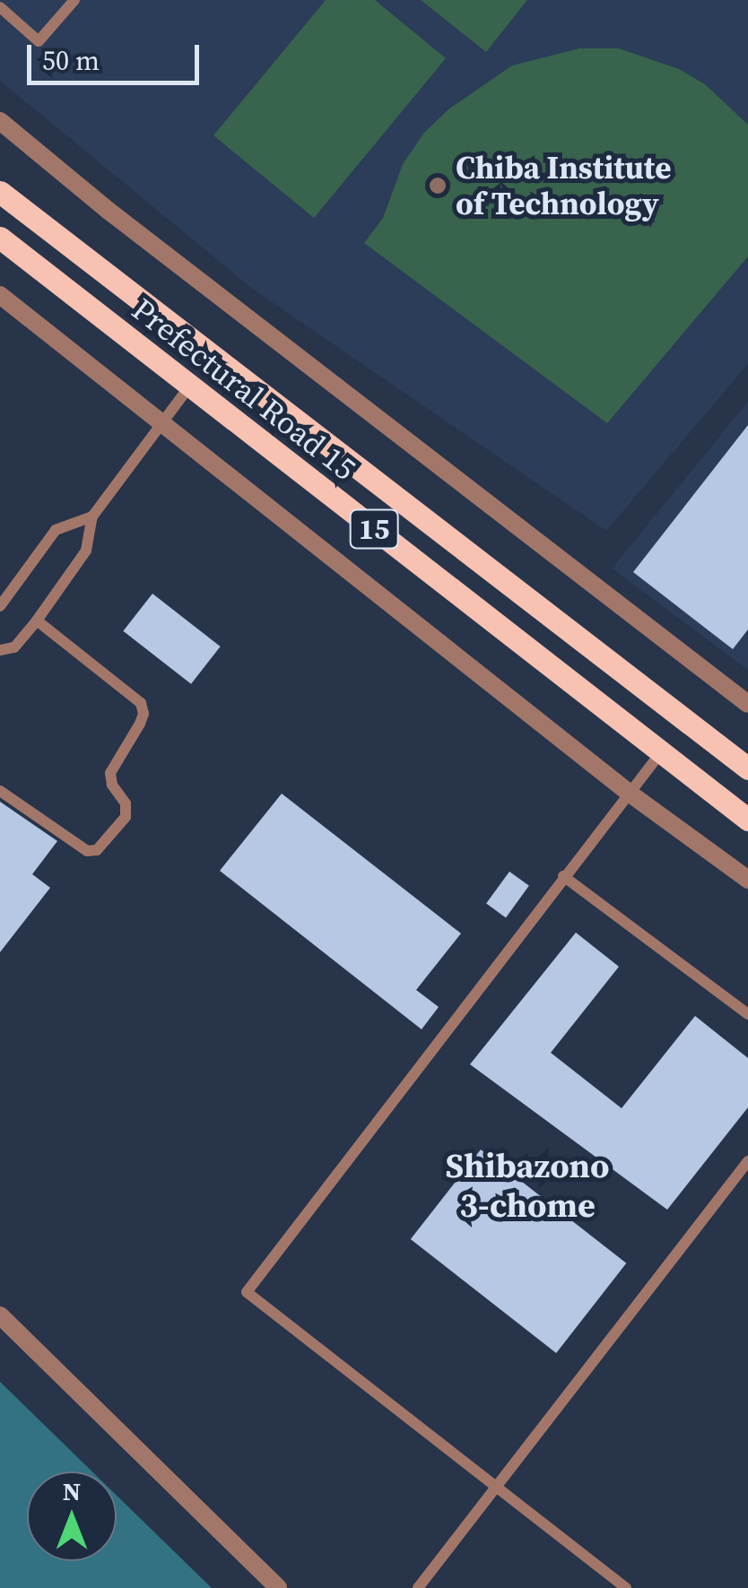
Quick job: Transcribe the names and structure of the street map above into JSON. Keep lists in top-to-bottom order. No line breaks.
{"streets":{"main road":["Prefectural Road 15","15"]},"districts":["Shibazono 3-chome"],"places":["Chiba Institute of Technology"],"scale_bar":"50 m","north":"top"}
